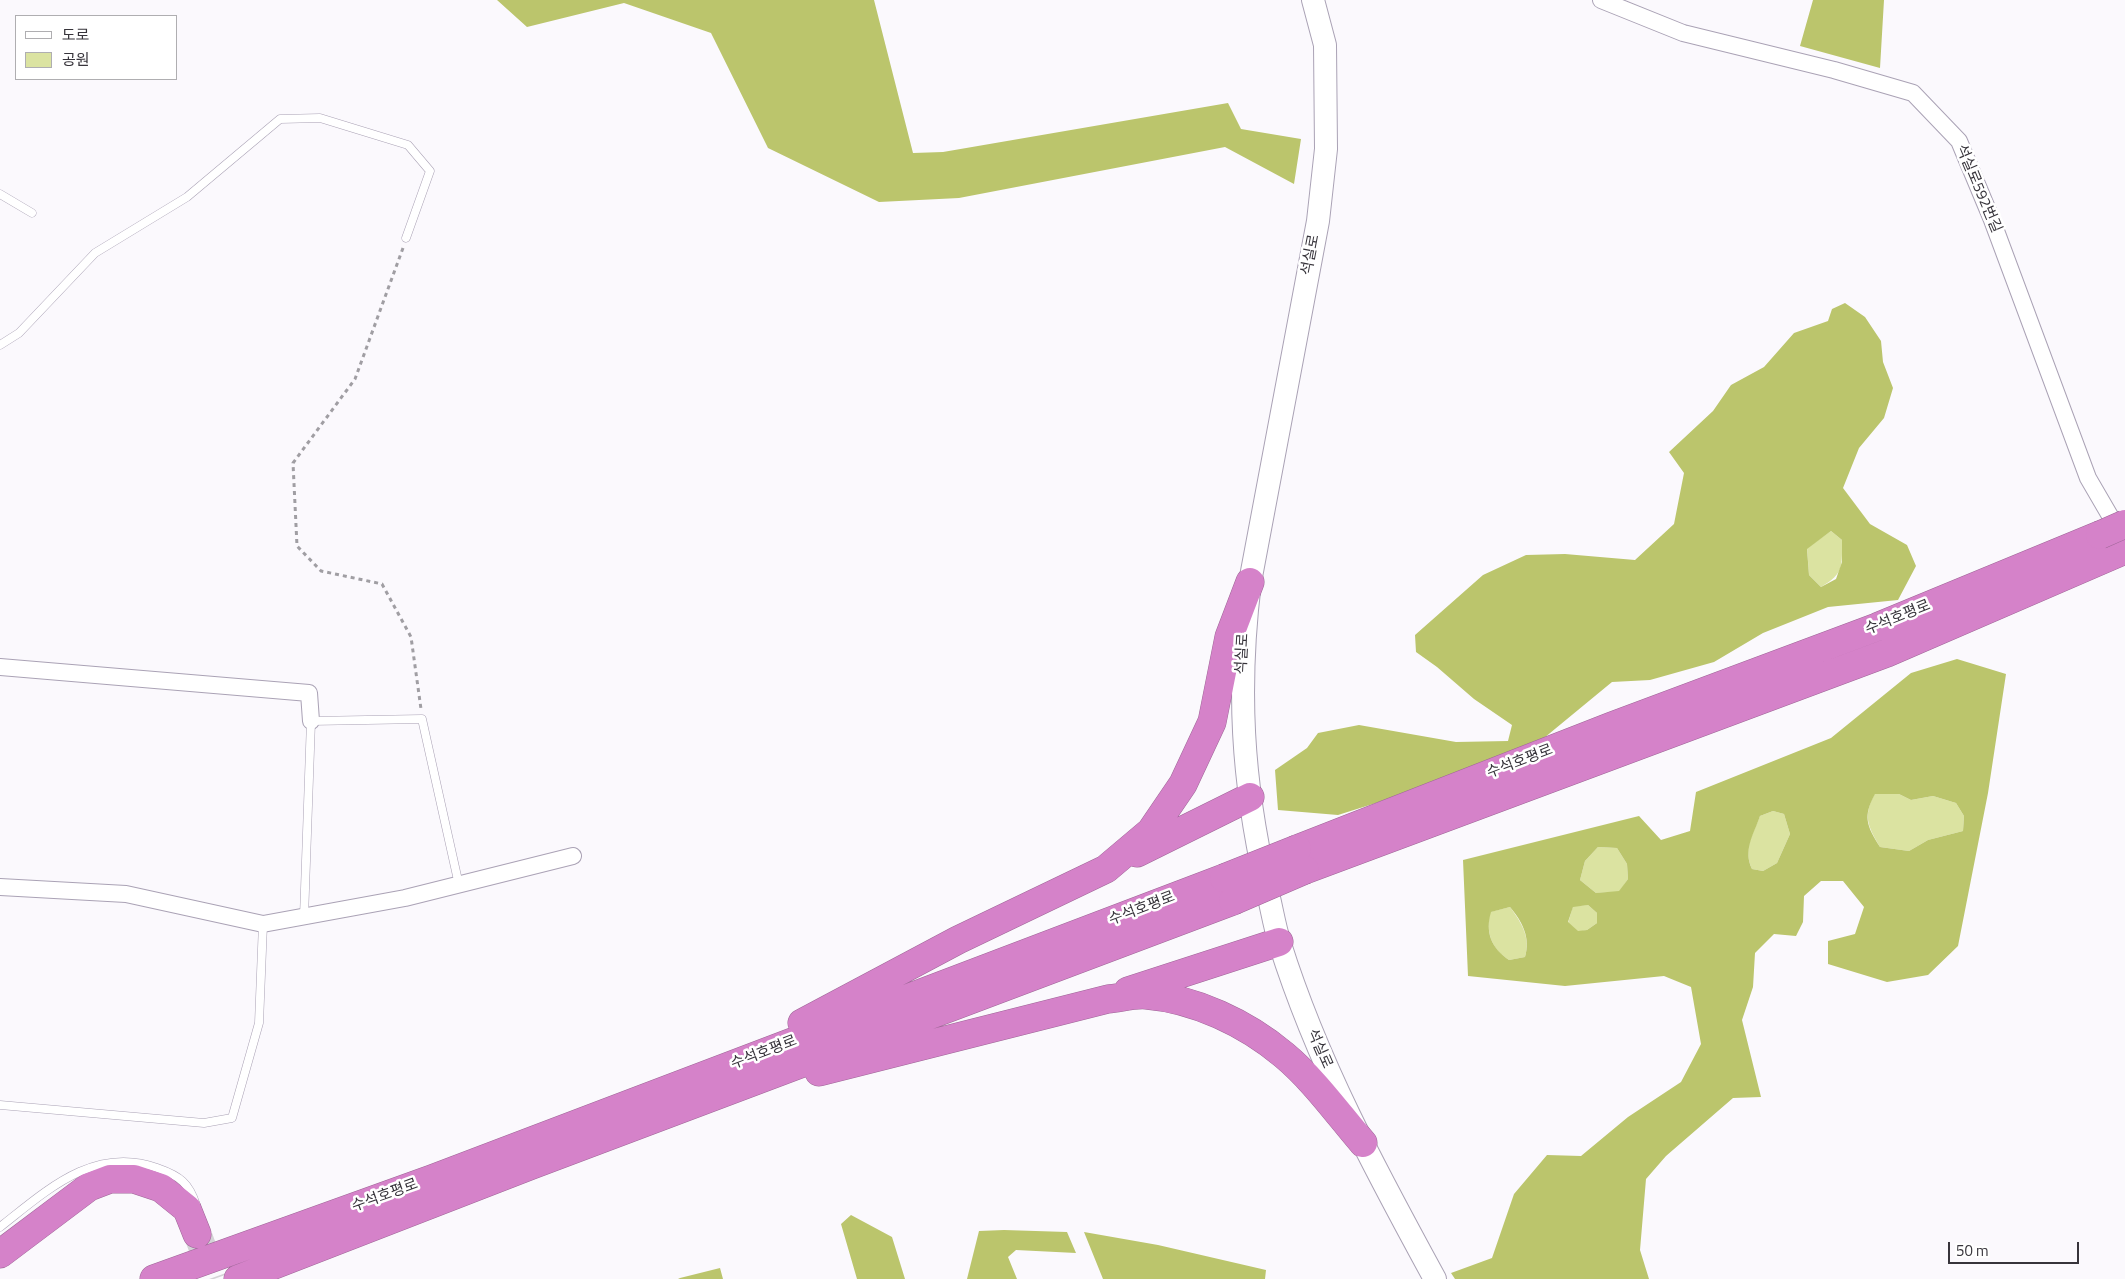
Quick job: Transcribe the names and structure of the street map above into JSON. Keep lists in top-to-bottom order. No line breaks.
{"streets":{"highway":["수석호평로"],"street":["석실로592번길","석실로"]},"crossings":[["석실로592번길","수석호평로"]],"legend":["도로","공원"],"scale_bar":"50 m"}
